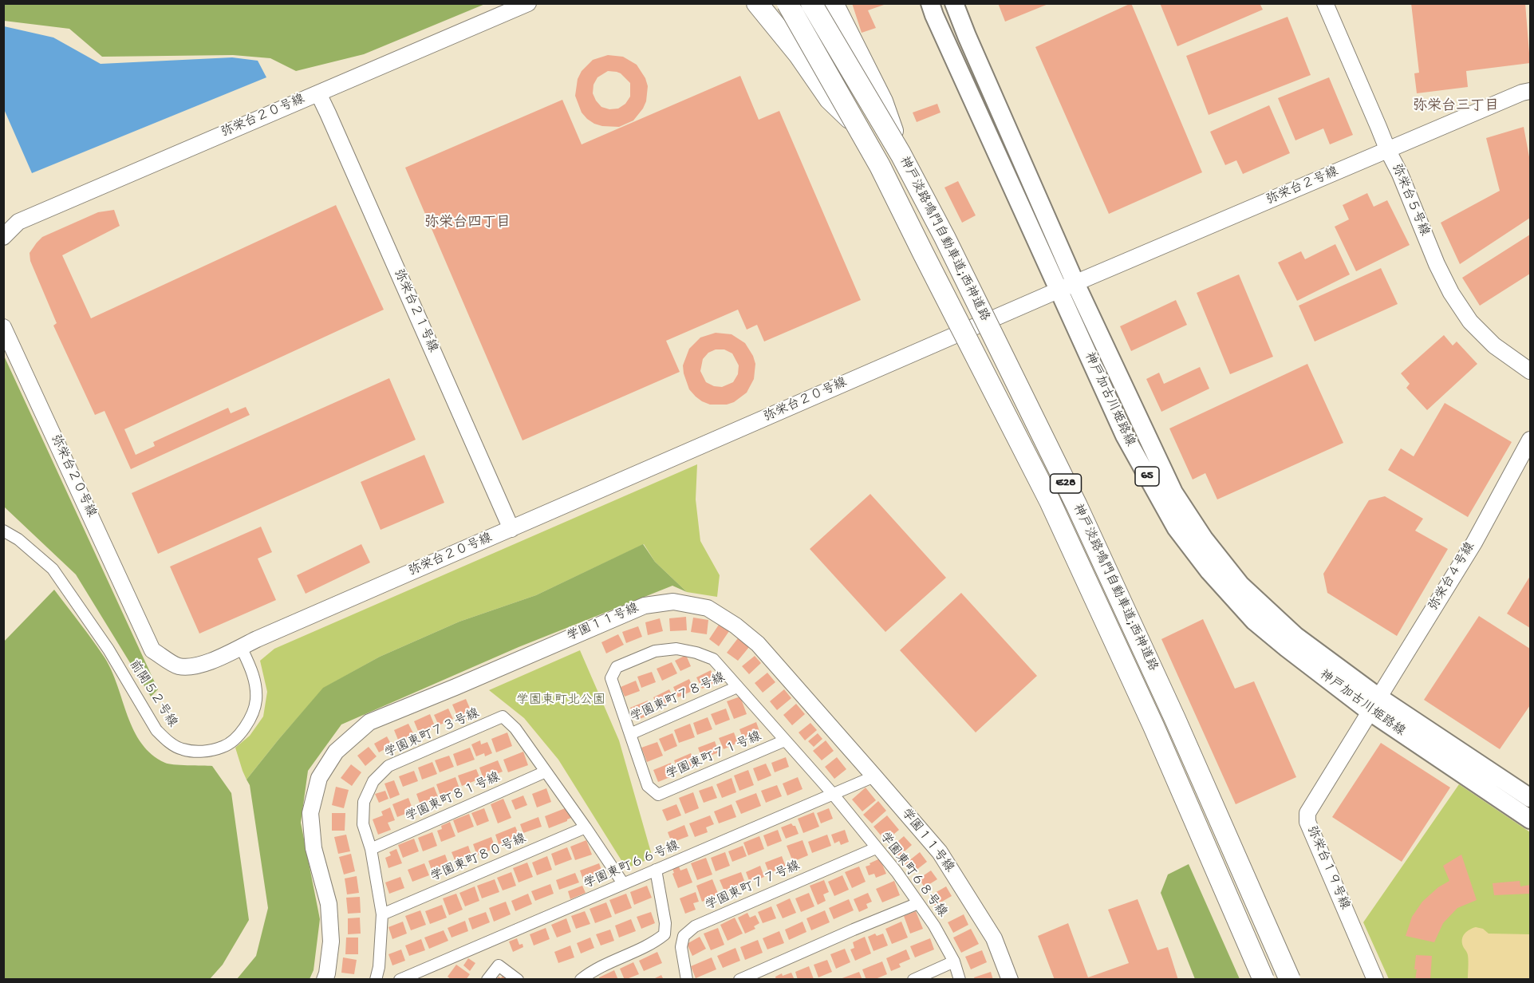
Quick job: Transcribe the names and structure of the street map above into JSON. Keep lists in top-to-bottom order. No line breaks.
{"streets":{"highway":["神戸淡路鳴門自動車道;西神道路","E28"],"main road":["神戸加古川姫路線","65"],"street":["弥栄台２０号線","弥栄台２号線","弥栄台５号線","弥栄台２１号線","弥栄台４号線","学園１１号線","前開５２号線","学園東町７８号線","学園東町７３号線","学園東町７１号線","学園東町８１号線","学園東町８０号線","学園東町６６号線","弥栄台１９号線","学園東町６８号線","学園東町７７号線"]},"crossings":[["弥栄台２０号線","弥栄台２号線"],["弥栄台２０号線","弥栄台２１号線"],["弥栄台２０号線","神戸加古川姫路線"],["弥栄台２０号線","前開５２号線"],["弥栄台２号線","弥栄台５号線"],["弥栄台２号線","神戸加古川姫路線"],["神戸加古川姫路線","弥栄台４号線"],["神戸加古川姫路線","弥栄台１９号線"],["弥栄台４号線","弥栄台１９号線"],["学園１１号線","学園東町６６号線"],["学園東町７８号線","学園東町７１号線"],["学園東町７３号線","学園東町８１号線"],["学園東町７３号線","学園東町８０号線"],["学園東町７３号線","学園東町６６号線"],["学園東町７１号線","学園東町６６号線"],["学園東町７１号線","学園東町６８号線"],["学園東町６６号線","学園東町６８号線"],["学園東町６８号線","学園東町７７号線"]],"districts":["弥栄台三丁目","弥栄台四丁目"],"parks":["学園東町北公園"]}
